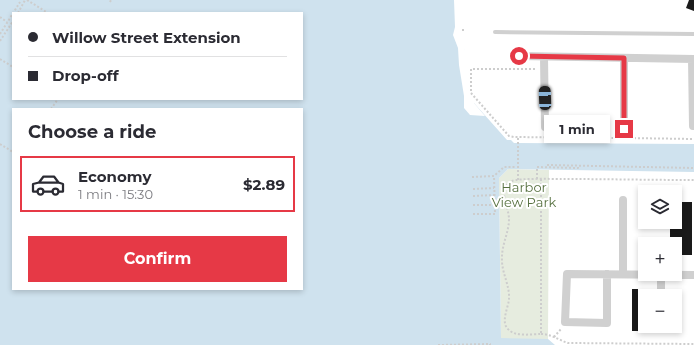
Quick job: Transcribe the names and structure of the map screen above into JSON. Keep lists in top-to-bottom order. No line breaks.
{"parks":["Harbor View Park"],"page":{"banner":["Willow Street Extension","Drop-off"],"heading":"Choose a ride","bubble":"1 min","list":[{"name":"Economy","note":"1 min · 15:30","value":"$2.89"}],"map_buttons":["+","−"],"buttons":"Confirm"}}
